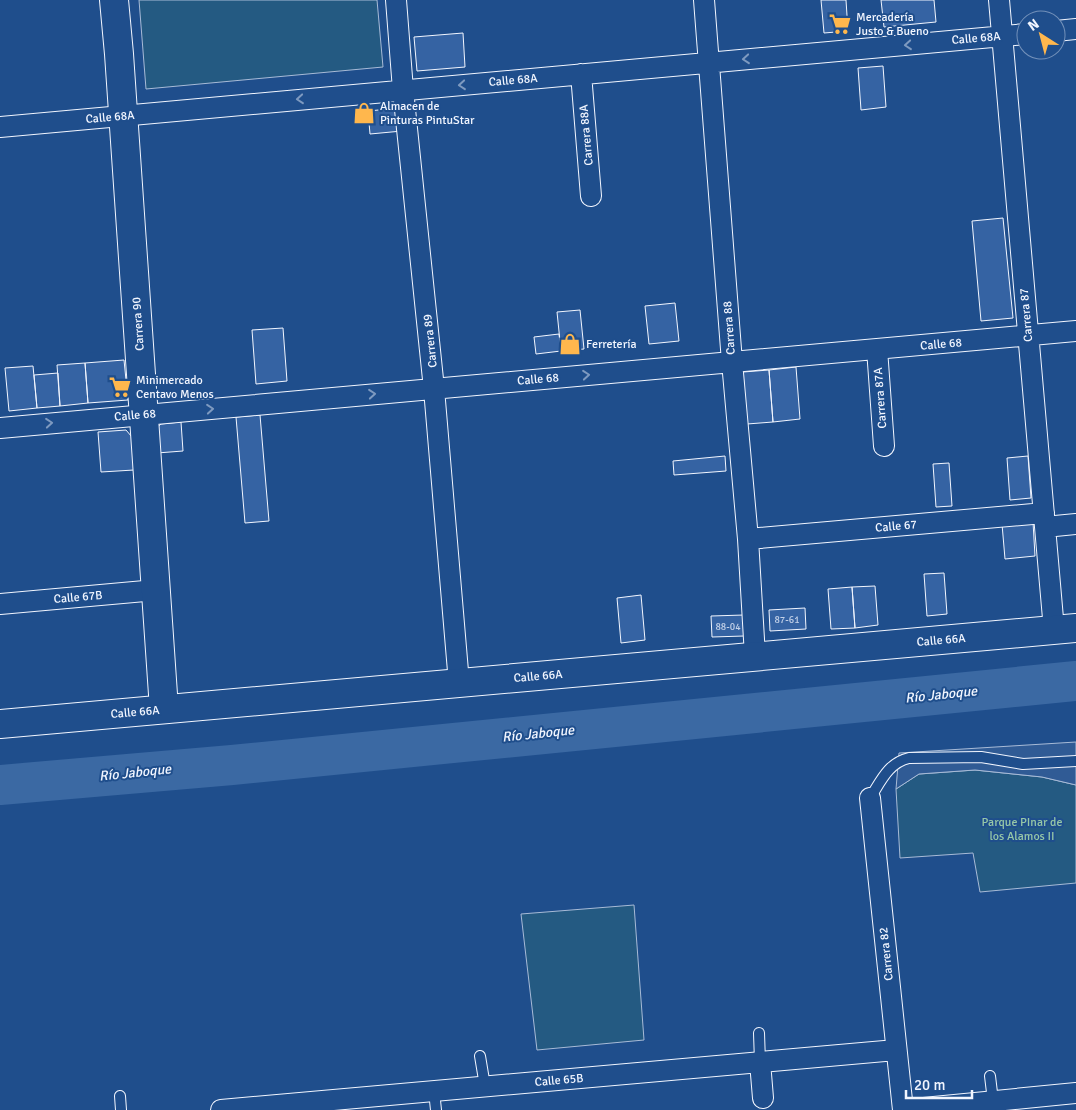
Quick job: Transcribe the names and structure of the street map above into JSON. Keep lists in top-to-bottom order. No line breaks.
{"streets":{"street":["Calle 68A","Carrera 88A","Carrera 87","Carrera 90","Carrera 88","Carrera 89","Calle 68","Carrera 87A","Calle 67","Calle 67B","Calle 66A","Carrera 82","Calle 65B"]},"crossings":[["Calle 68A","Carrera 88A"],["Calle 68A","Carrera 87"],["Calle 68A","Carrera 90"],["Calle 68A","Carrera 88"],["Calle 68A","Carrera 89"],["Carrera 87","Calle 68"],["Carrera 87","Calle 67"],["Carrera 87","Calle 66A"],["Carrera 90","Calle 68"],["Carrera 90","Calle 67B"],["Carrera 90","Calle 66A"],["Carrera 88","Calle 68"],["Carrera 88","Calle 67"],["Carrera 88","Calle 66A"],["Carrera 89","Calle 68"],["Carrera 89","Calle 66A"],["Calle 68","Carrera 87A"],["Carrera 82","Calle 65B"]],"one_way":["Calle 68A","Calle 68"],"water":["Río Jaboque"],"parks":["Parque PInar de los Alamos II"],"places":{"supermarket":["Mercadería Justo & Bueno","Minimercado Centavo Menos"],"shop":["Almacen de Pinturas PintuStar","Ferretería"]},"house_numbers":["87-61","88-04"],"scale_bar":"20 m","north":"top left"}
